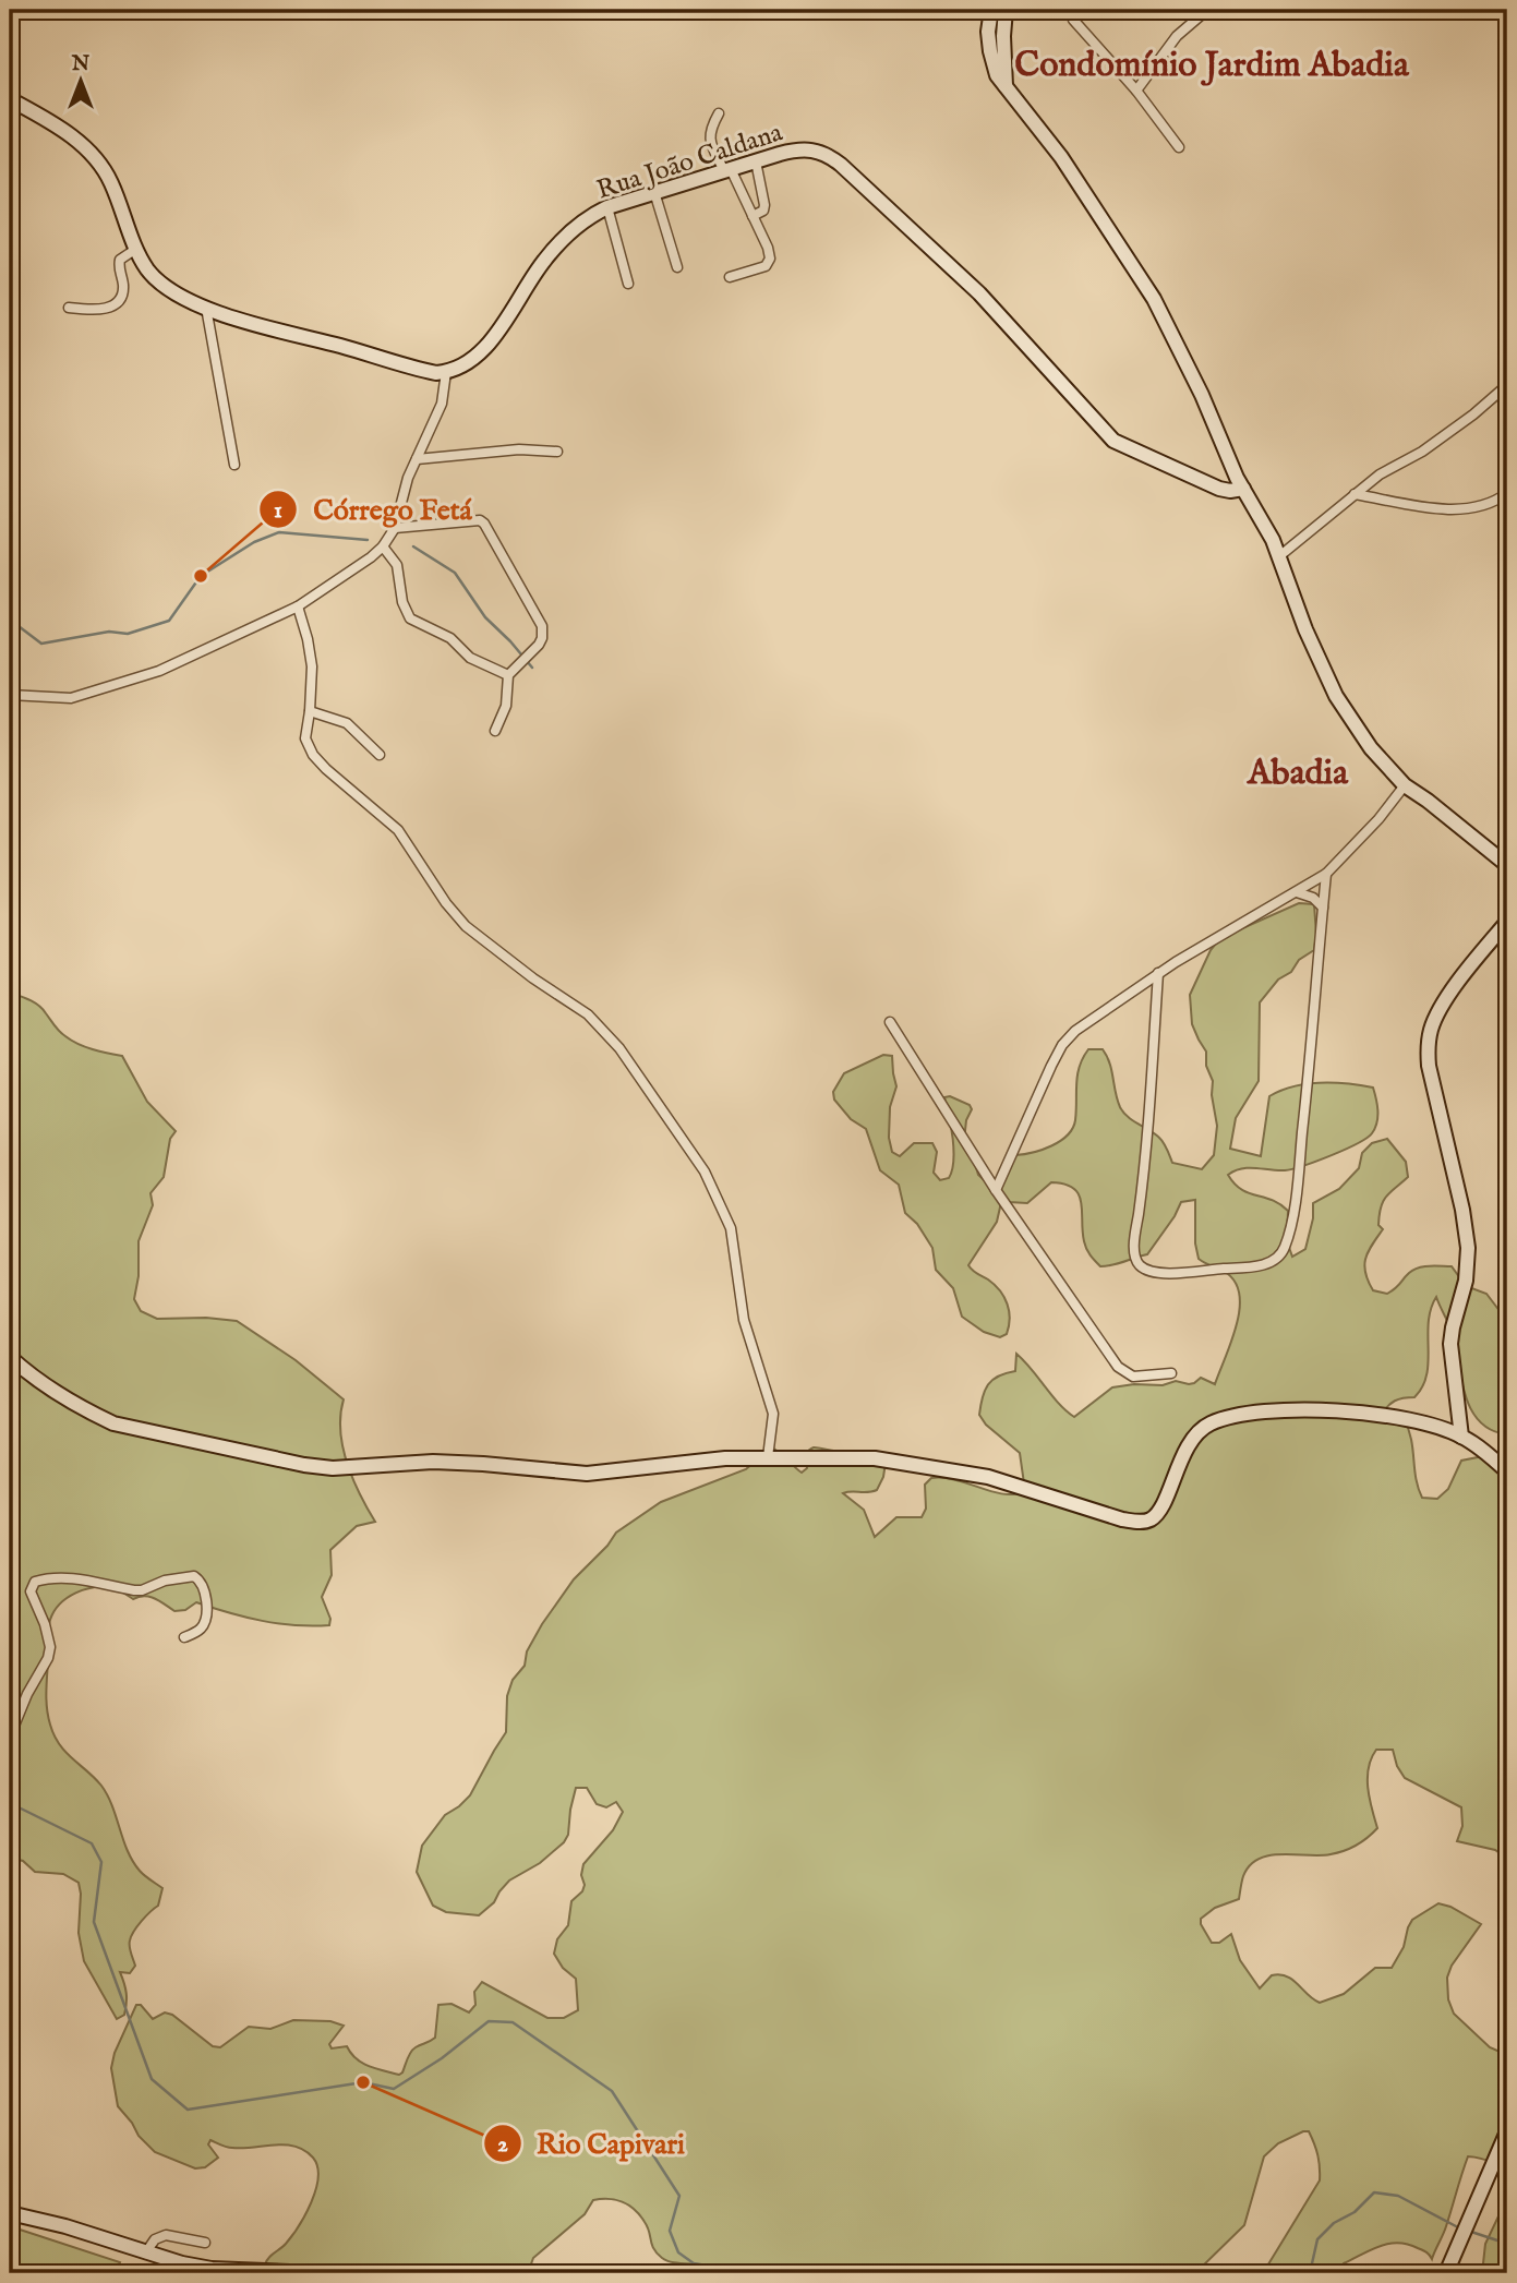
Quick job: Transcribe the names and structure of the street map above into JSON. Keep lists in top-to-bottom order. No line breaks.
{"streets":{"street":["Rua João Caldana"]},"districts":["Condomínio Jardim Abadia","Abadia"],"places":["Córrego Fetá","Rio Capivari"],"north":"top"}
